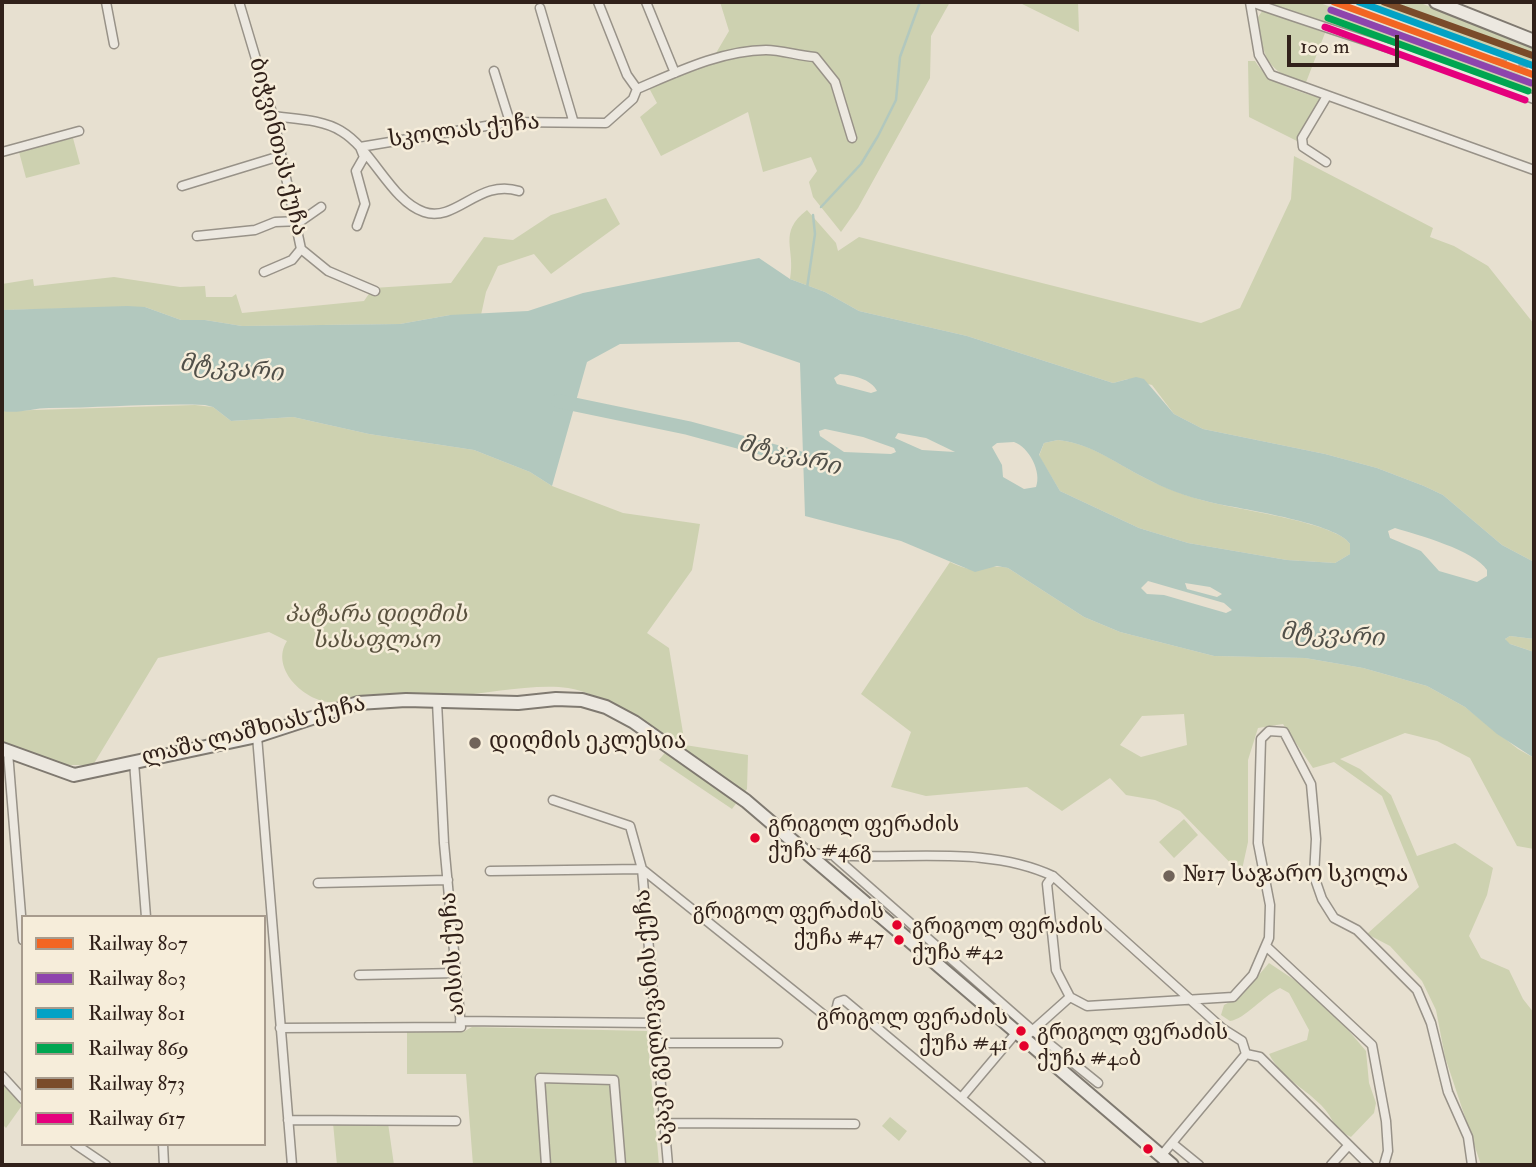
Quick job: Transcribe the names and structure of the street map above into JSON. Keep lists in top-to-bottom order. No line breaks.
{"streets":{"street":["სკოლას ქუჩა","ბიჭვინთას ქუჩა","ლაშა ლაშხიას ქუჩა","აისის ქუჩა","აკაკი გელოვანის ქუჩა"]},"crossings":[["ლაშა ლაშხიას ქუჩა","აისის ქუჩა"]],"water":["მტკვარი"],"parks":["პატარა დიღმის სასაფლაო"],"places":["დიღმის ეკლესია","გრიგოლ ფერაძის ქუჩა #46გ","№17 საჯარო სკოლა","გრიგოლ ფერაძის ქუჩა #47","გრიგოლ ფერაძის ქუჩა #42","გრიგოლ ფერაძის ქუჩა #41","გრიგოლ ფერაძის ქუჩა #40ბ"],"lines":["rail line 807","rail line 801","rail line 873","rail line 803","rail line 869","rail line 617"],"legend":["Railway 807","Railway 803","Railway 801","Railway 869","Railway 873","Railway 617"],"scale_bar":"100 m"}
